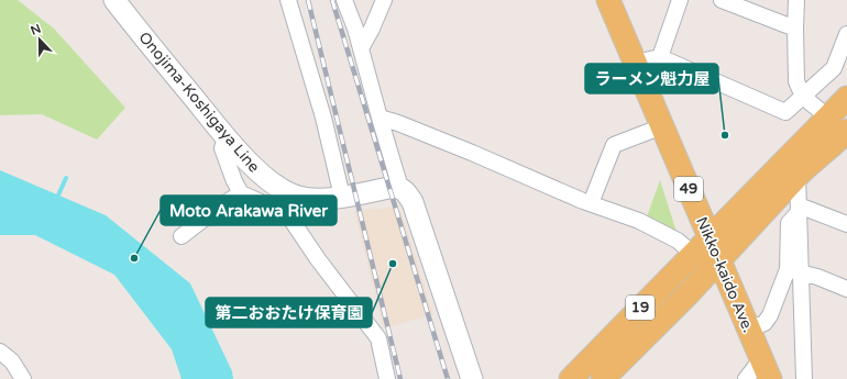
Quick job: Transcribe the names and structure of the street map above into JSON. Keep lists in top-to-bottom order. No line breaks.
{"streets":{"main road":["Onojima-Koshigaya Line","49","Nikko-kaido Ave.","19"]},"crossings":[["Nikko-kaido Ave.","19"]],"places":["ラーメン魁力屋","Moto Arakawa River","第二おおたけ保育園"],"north":"top"}
